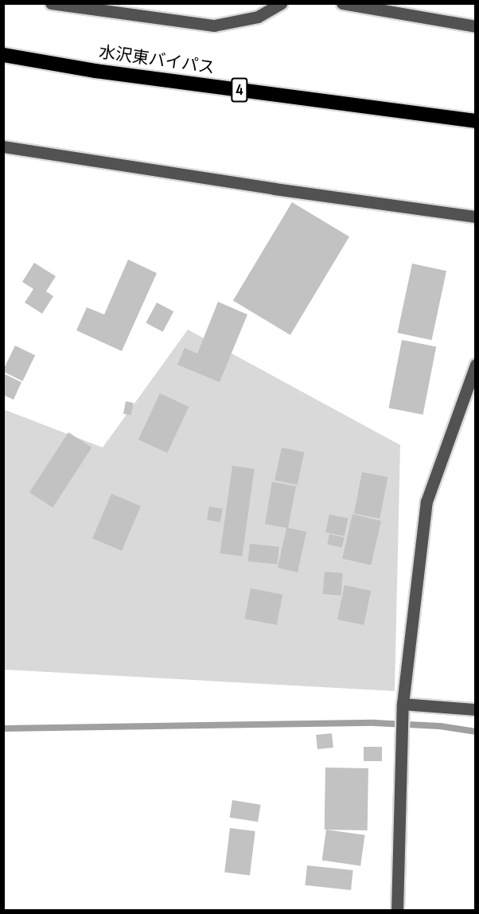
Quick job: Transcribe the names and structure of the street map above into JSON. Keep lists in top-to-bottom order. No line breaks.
{"streets":{"highway":["水沢東バイパス","4"]}}
